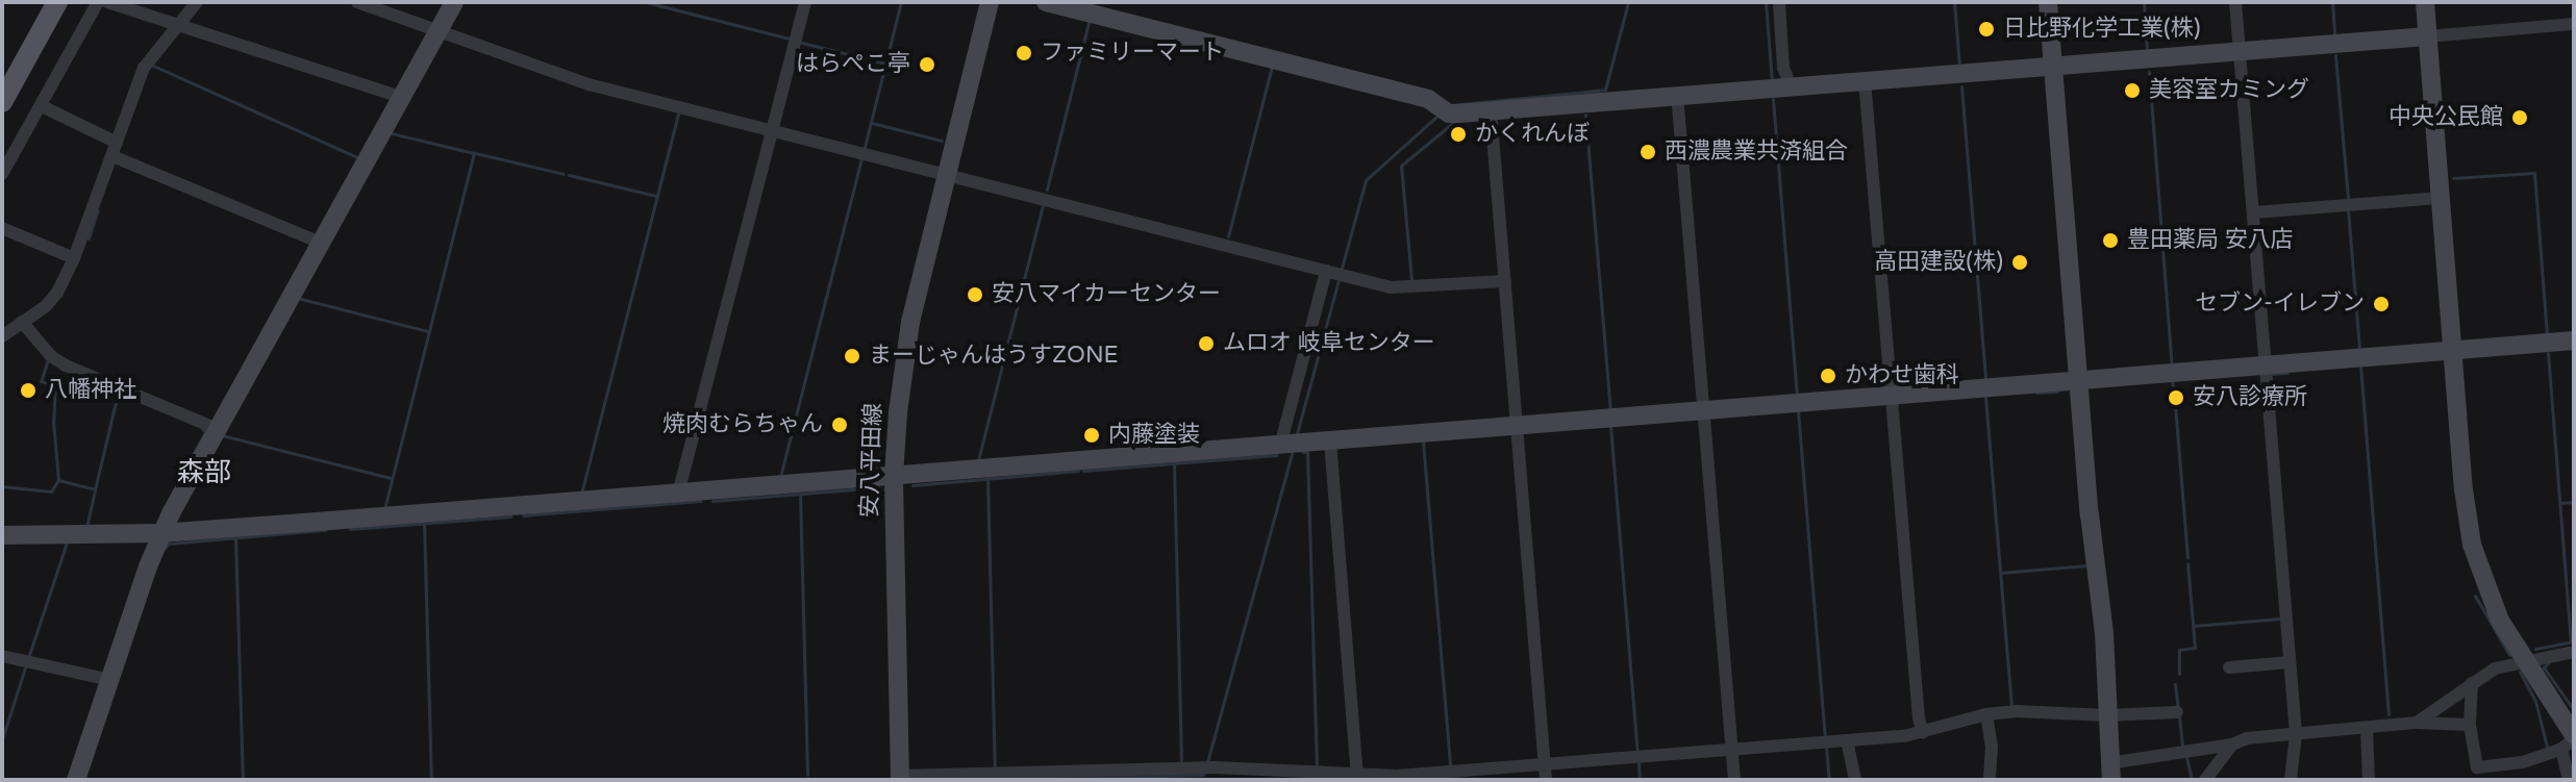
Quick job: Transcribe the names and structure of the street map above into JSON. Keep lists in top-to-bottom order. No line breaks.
{"streets":{"street":["安八平田線"]},"districts":["森部"],"places":["日比野化学工業(株)","ファミリーマート","はらぺこ亭","美容室カミング","中央公民館","かくれんぼ","西濃農業共済組合","豊田薬局 安八店","高田建設(株)","安八マイカーセンター","セブン-イレブン","ムロオ 岐阜センター","まーじゃんはうすZONE","かわせ歯科","八幡神社","安八診療所","焼肉むらちゃん","内藤塗装"]}
